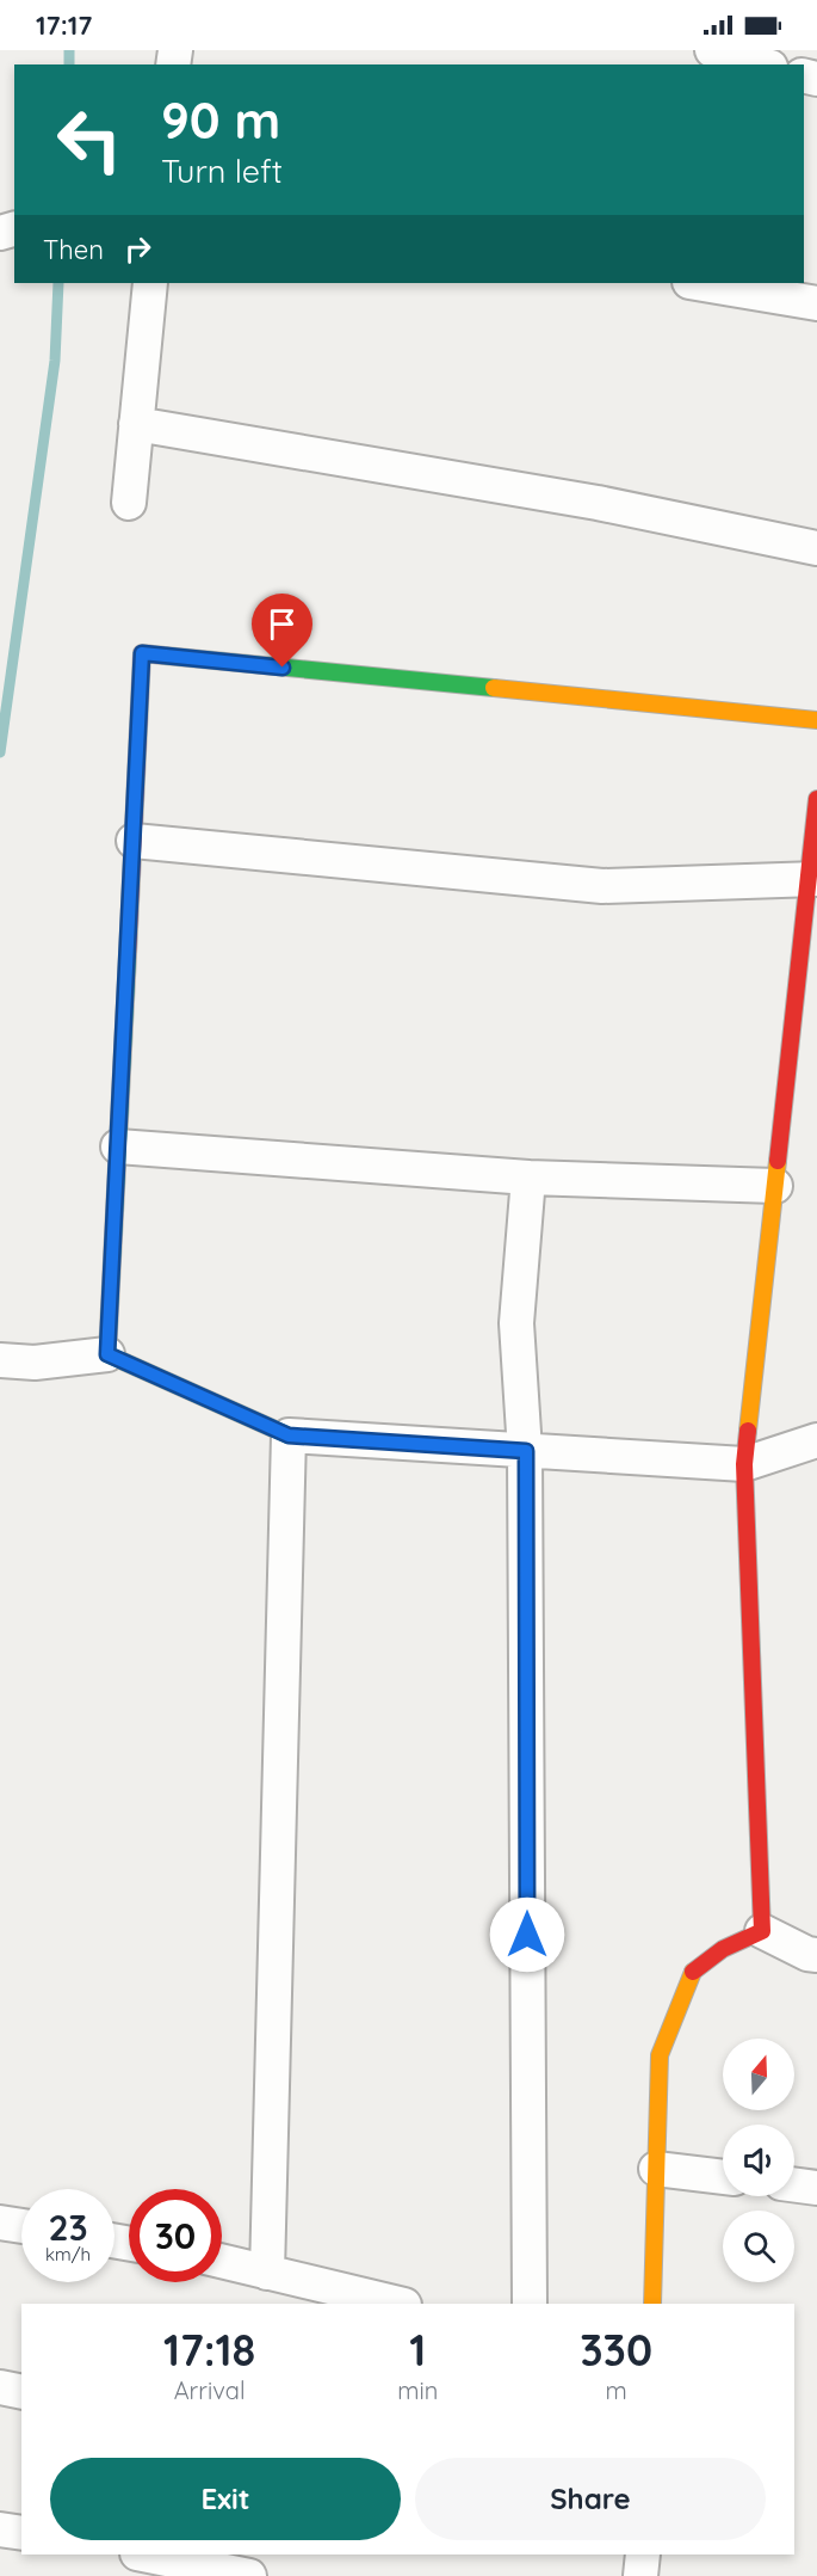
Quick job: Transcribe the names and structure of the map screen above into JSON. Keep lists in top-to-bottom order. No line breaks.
{"north":"top","page":{"status":"17:17","turn":["90 m","Turn left"],"then":"Then","speed":"23 km/h","limit":"30","eta":["17:18","Arrival","1","min","330","m"],"buttons":["Exit","Share"]}}
